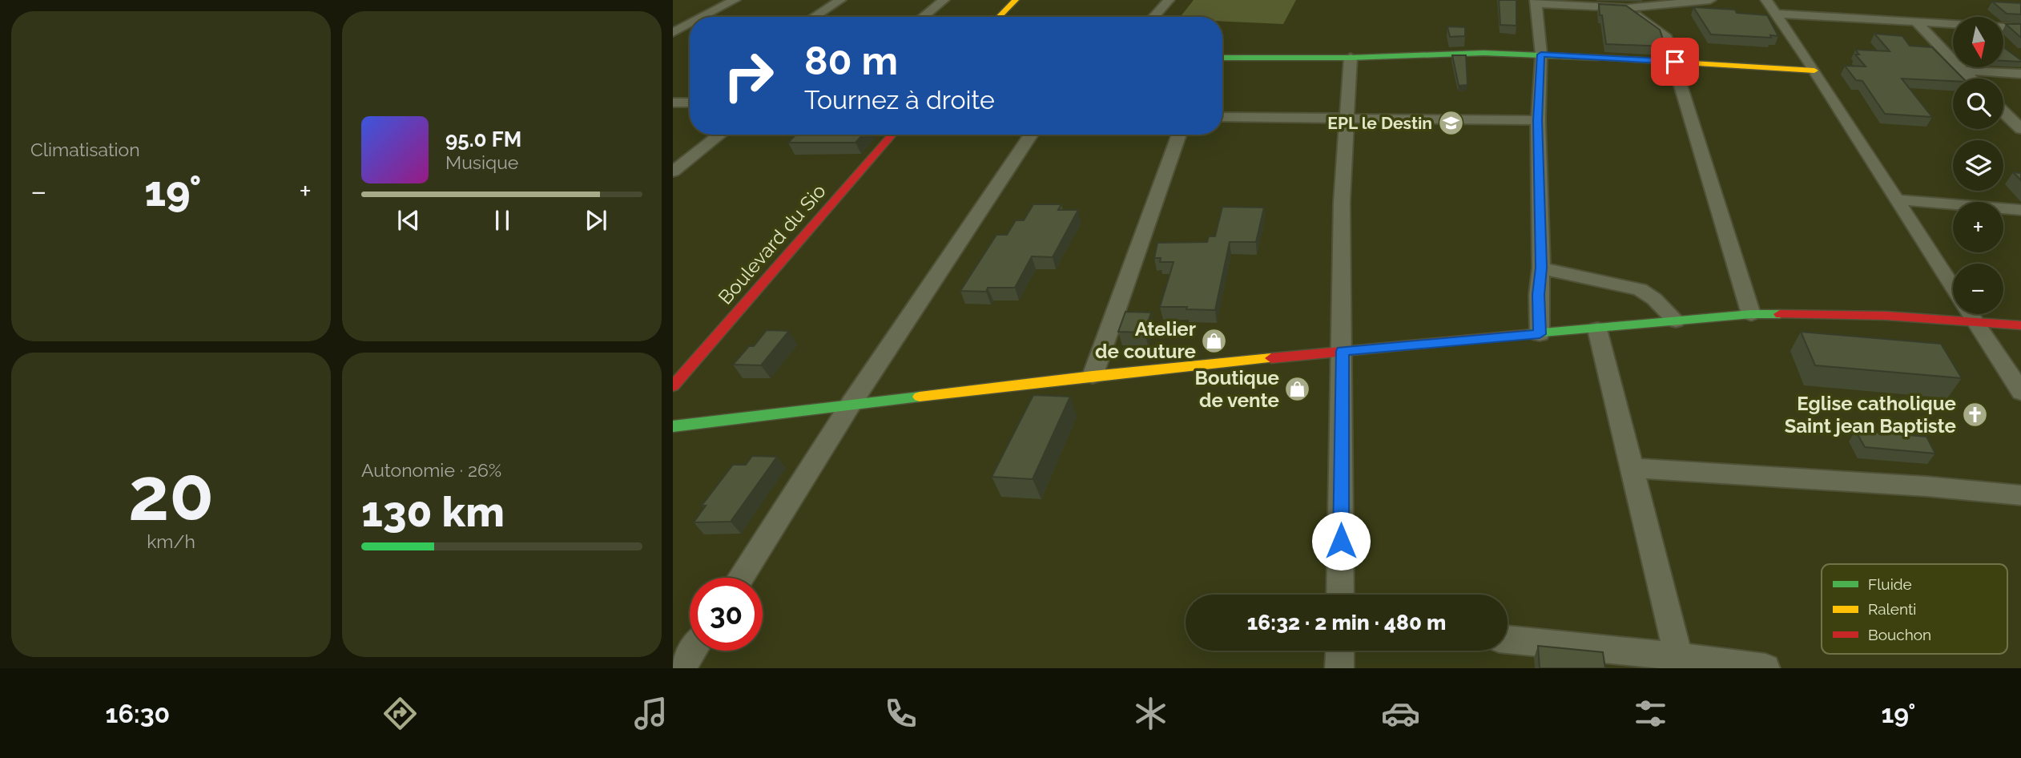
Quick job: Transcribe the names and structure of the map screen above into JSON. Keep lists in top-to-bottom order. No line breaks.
{"streets":{"street":["Boulevard du Sio"]},"places":{"school or university":["EPL le Destin"],"shop":["Atelier de couture","Boutique de vente"],"church":["Eglise catholique Saint jean Baptiste"]},"legend":["Fluide","Ralenti","Bouchon"],"north":"bottom","page":{"tile":["Climatisation",["20","km/h"],["Autonomie · 26%","130 km"]],"map_buttons":["+","−"],"turn":["80 m","Tournez à droite"],"song":["95.0 FM","Musique"],"heat":["−","19°","+"],"limit":"30","trip":"16:32 · 2 min · 480 m","tabs":["16:30","19°"]}}
